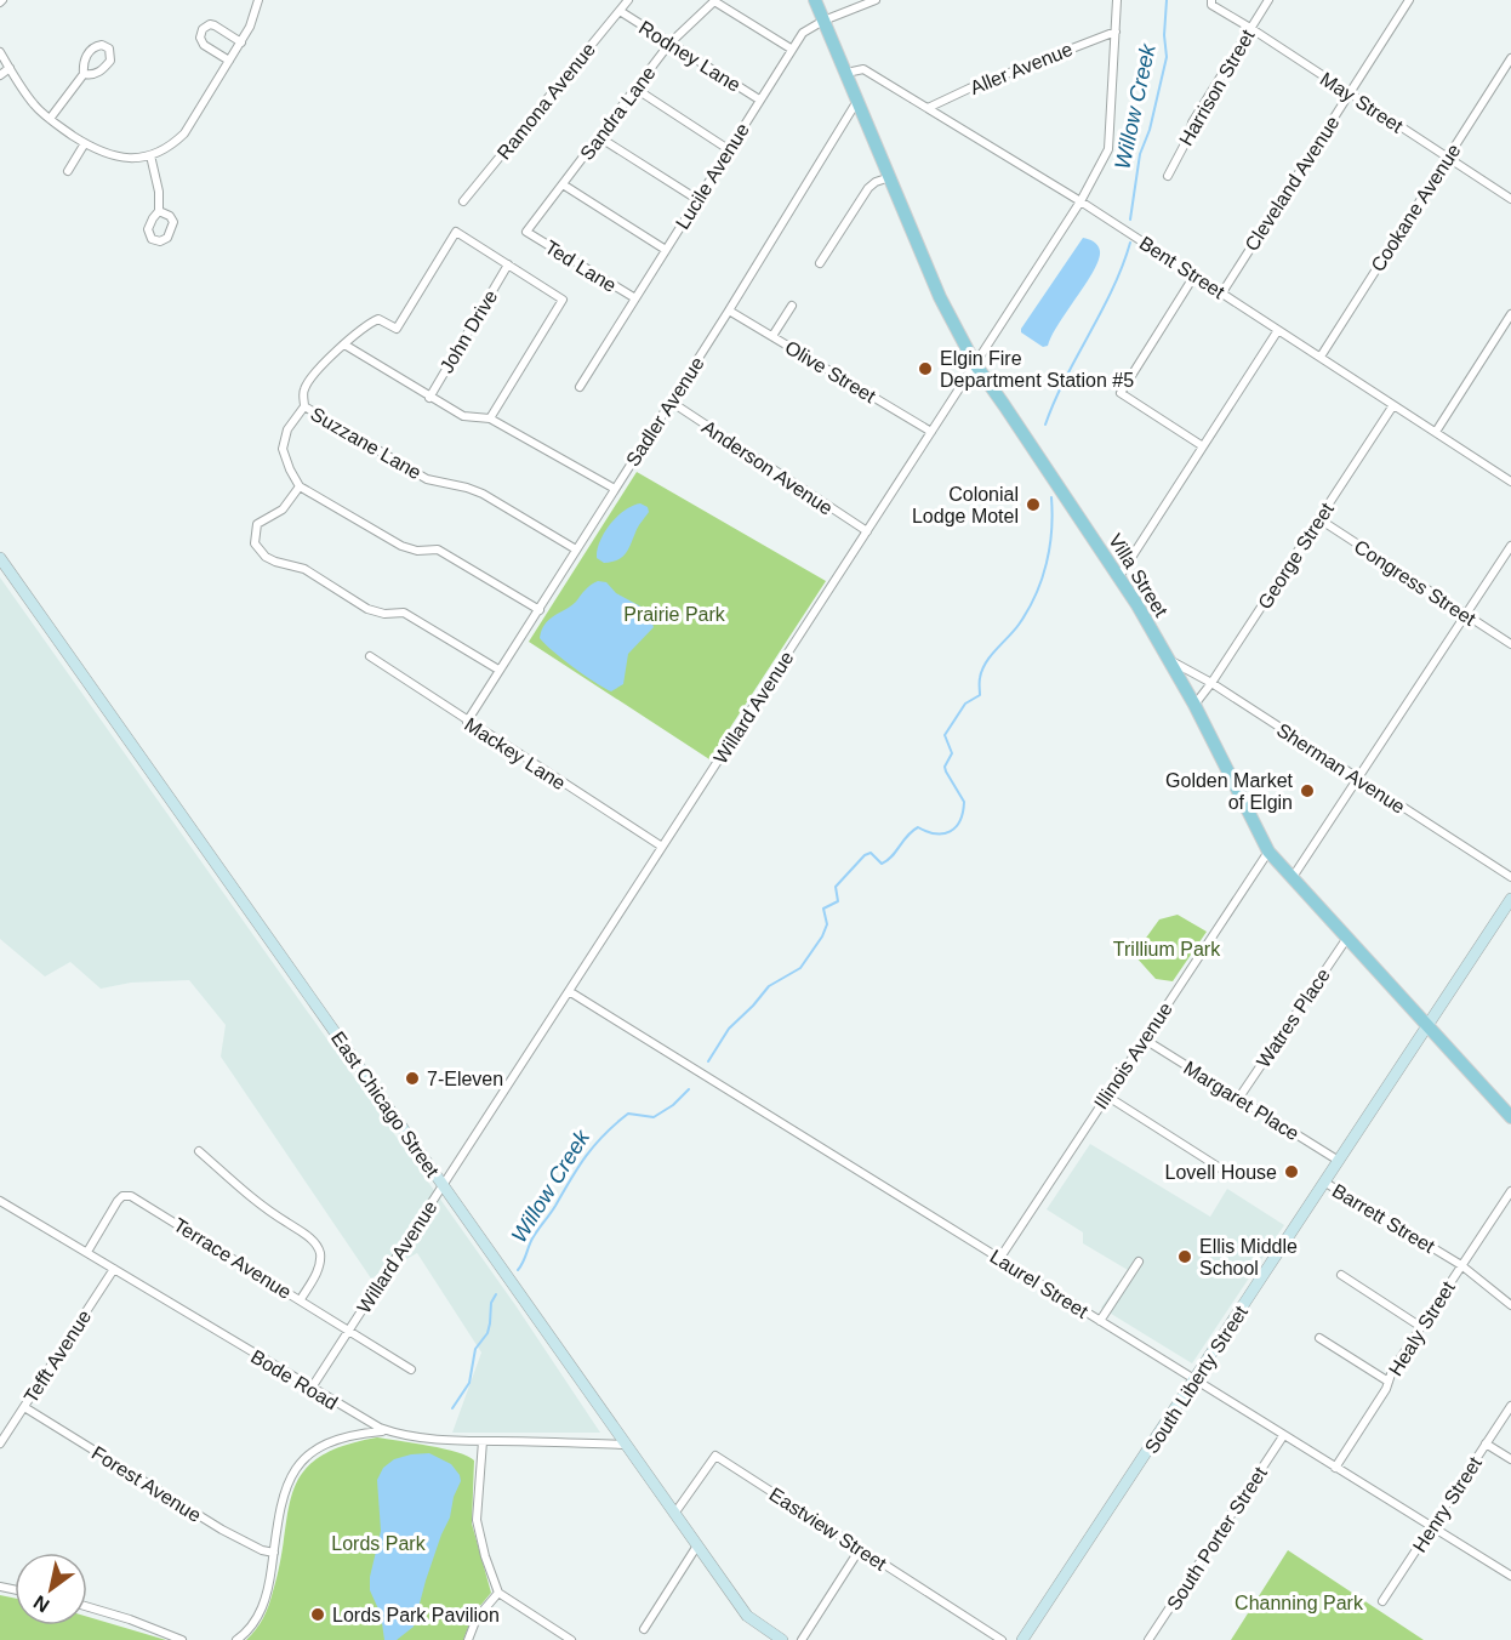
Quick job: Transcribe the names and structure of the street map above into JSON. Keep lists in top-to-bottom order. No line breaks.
{"streets":{"main road":["Villa Street","East Chicago Street","South Liberty Street"],"street":["Rodney Lane","Aller Avenue","Harrison Street","Ramona Avenue","May Street","Sandra Lane","Lucile Avenue","Cleveland Avenue","Cookane Avenue","Ted Lane","Bent Street","John Drive","Olive Street","Sadler Avenue","Suzzane Lane","Anderson Avenue","George Street","Congress Street","Willard Avenue","Mackey Lane","Sherman Avenue","Watres Place","Illinois Avenue","Margaret Place","Barrett Street","Terrace Avenue","Laurel Street","Healy Street","Tefft Avenue","Bode Road","Forest Avenue","Henry Street","Eastview Street","South Porter Street"]},"crossings":[["Rodney Lane","Ramona Avenue"],["Rodney Lane","Sandra Lane"],["Rodney Lane","Lucile Avenue"],["Aller Avenue","Bent Street"],["Aller Avenue","Willard Avenue"],["Harrison Street","May Street"],["May Street","Cleveland Avenue"],["May Street","Cookane Avenue"],["Sandra Lane","Ted Lane"],["Lucile Avenue","Ted Lane"],["Lucile Avenue","Villa Street"],["Cleveland Avenue","Bent Street"],["Cookane Avenue","Bent Street"],["Bent Street","George Street"],["Bent Street","Villa Street"],["Bent Street","Willard Avenue"],["John Drive","Suzzane Lane"],["Olive Street","Sadler Avenue"],["Olive Street","Willard Avenue"],["Sadler Avenue","Suzzane Lane"],["Sadler Avenue","Anderson Avenue"],["Sadler Avenue","Villa Street"],["Sadler Avenue","Mackey Lane"],["Anderson Avenue","Willard Avenue"],["George Street","Villa Street"],["George Street","Congress Street"],["George Street","Sherman Avenue"],["Villa Street","Willard Avenue"],["Villa Street","Sherman Avenue"],["Villa Street","Watres Place"],["Villa Street","Illinois Avenue"],["Villa Street","South Liberty Street"],["Willard Avenue","Mackey Lane"],["Willard Avenue","East Chicago Street"],["Willard Avenue","Terrace Avenue"],["Willard Avenue","Laurel Street"],["Willard Avenue","Bode Road"],["Watres Place","Margaret Place"],["Illinois Avenue","Margaret Place"],["Illinois Avenue","Laurel Street"],["Margaret Place","South Liberty Street"],["East Chicago Street","Bode Road"],["East Chicago Street","Eastview Street"],["Barrett Street","Healy Street"],["Barrett Street","South Liberty Street"],["Terrace Avenue","Bode Road"],["Laurel Street","Healy Street"],["Laurel Street","South Liberty Street"],["Laurel Street","Henry Street"],["Laurel Street","South Porter Street"],["Tefft Avenue","Bode Road"],["Tefft Avenue","Forest Avenue"]],"water":["Willow Creek"],"parks":["Prairie Park","Trillium Park","Lords Park","Channing Park"],"places":["Elgin Fire Department Station #5","Colonial Lodge Motel","Golden Market of Elgin","7-Eleven","Lovell House","Ellis Middle School","Lords Park Pavilion"],"north":"bottom left"}
